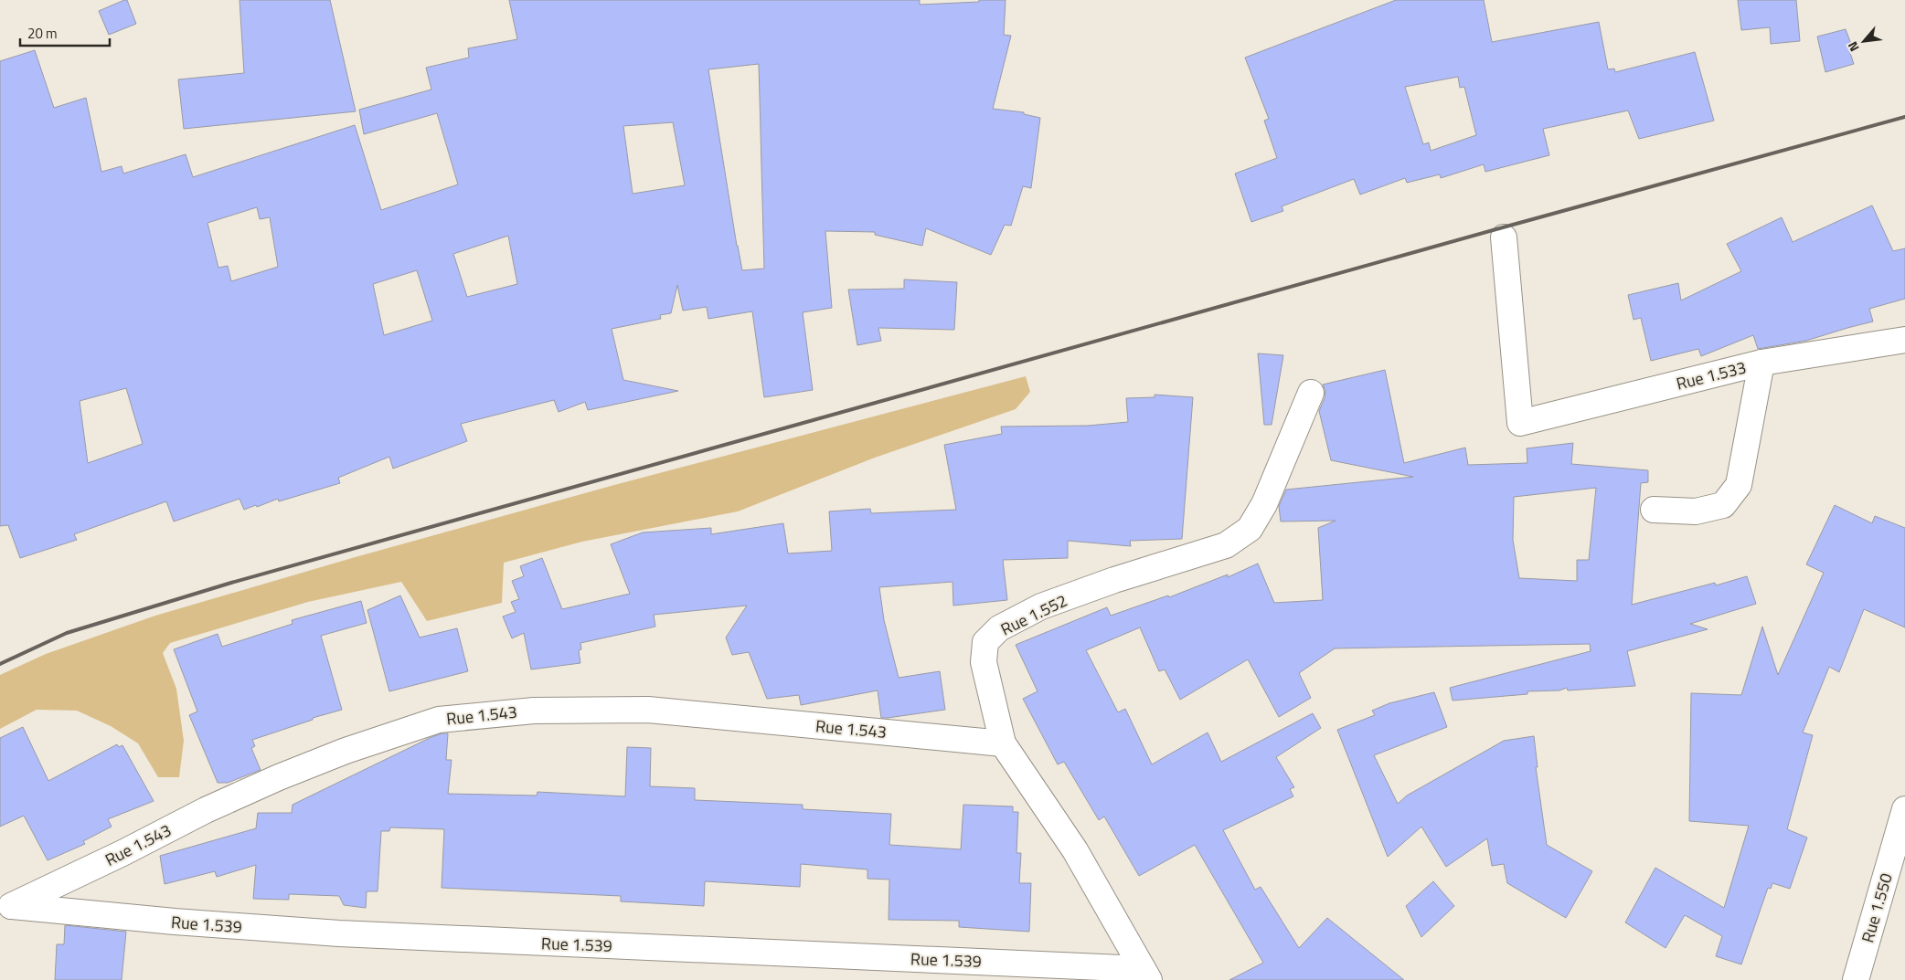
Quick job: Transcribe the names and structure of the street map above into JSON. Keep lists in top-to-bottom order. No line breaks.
{"streets":{"street":["Rue 1.533","Rue 1.552","Rue 1.543","Rue 1.550","Rue 1.539"]},"crossings":[["Rue 1.552","Rue 1.543"],["Rue 1.552","Rue 1.539"],["Rue 1.543","Rue 1.539"]],"scale_bar":"20 m","north":"bottom left"}
